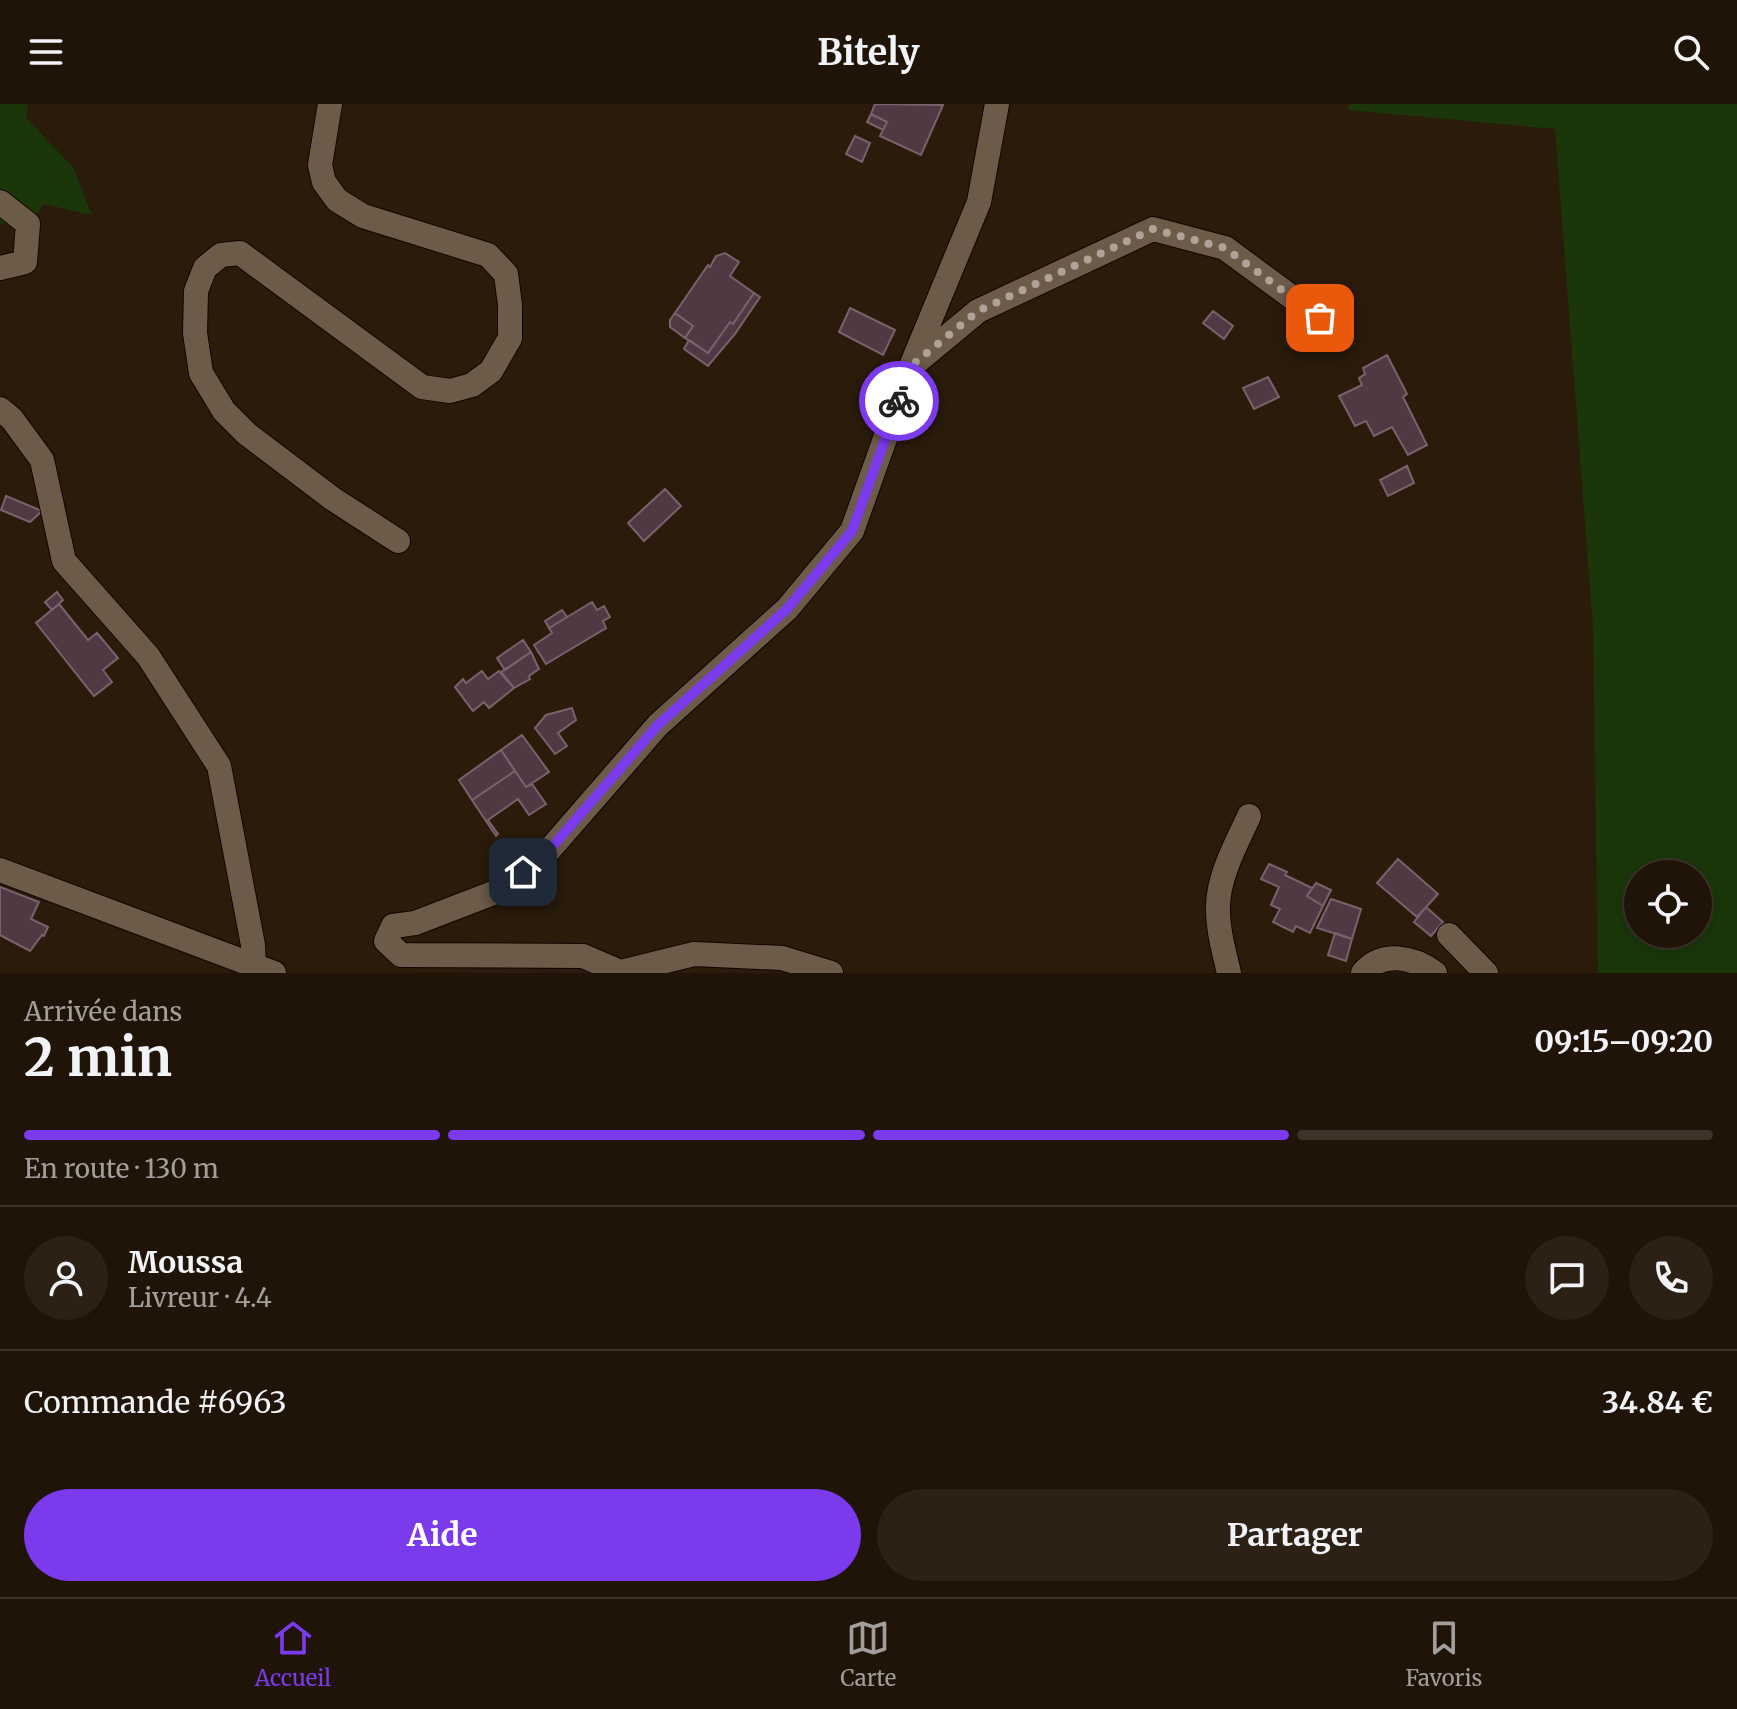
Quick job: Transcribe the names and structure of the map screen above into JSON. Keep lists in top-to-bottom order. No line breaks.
{"page":{"header":"Bitely","heading":["2 min","Arrivée dans","09:15–09:20"],"panel":["Moussa","Livreur · 4.4","Commande #6963","34.84 €"],"bar":"En route · 130 m","buttons":["Aide","Partager"],"tabs":["Accueil","Carte","Favoris"]}}
